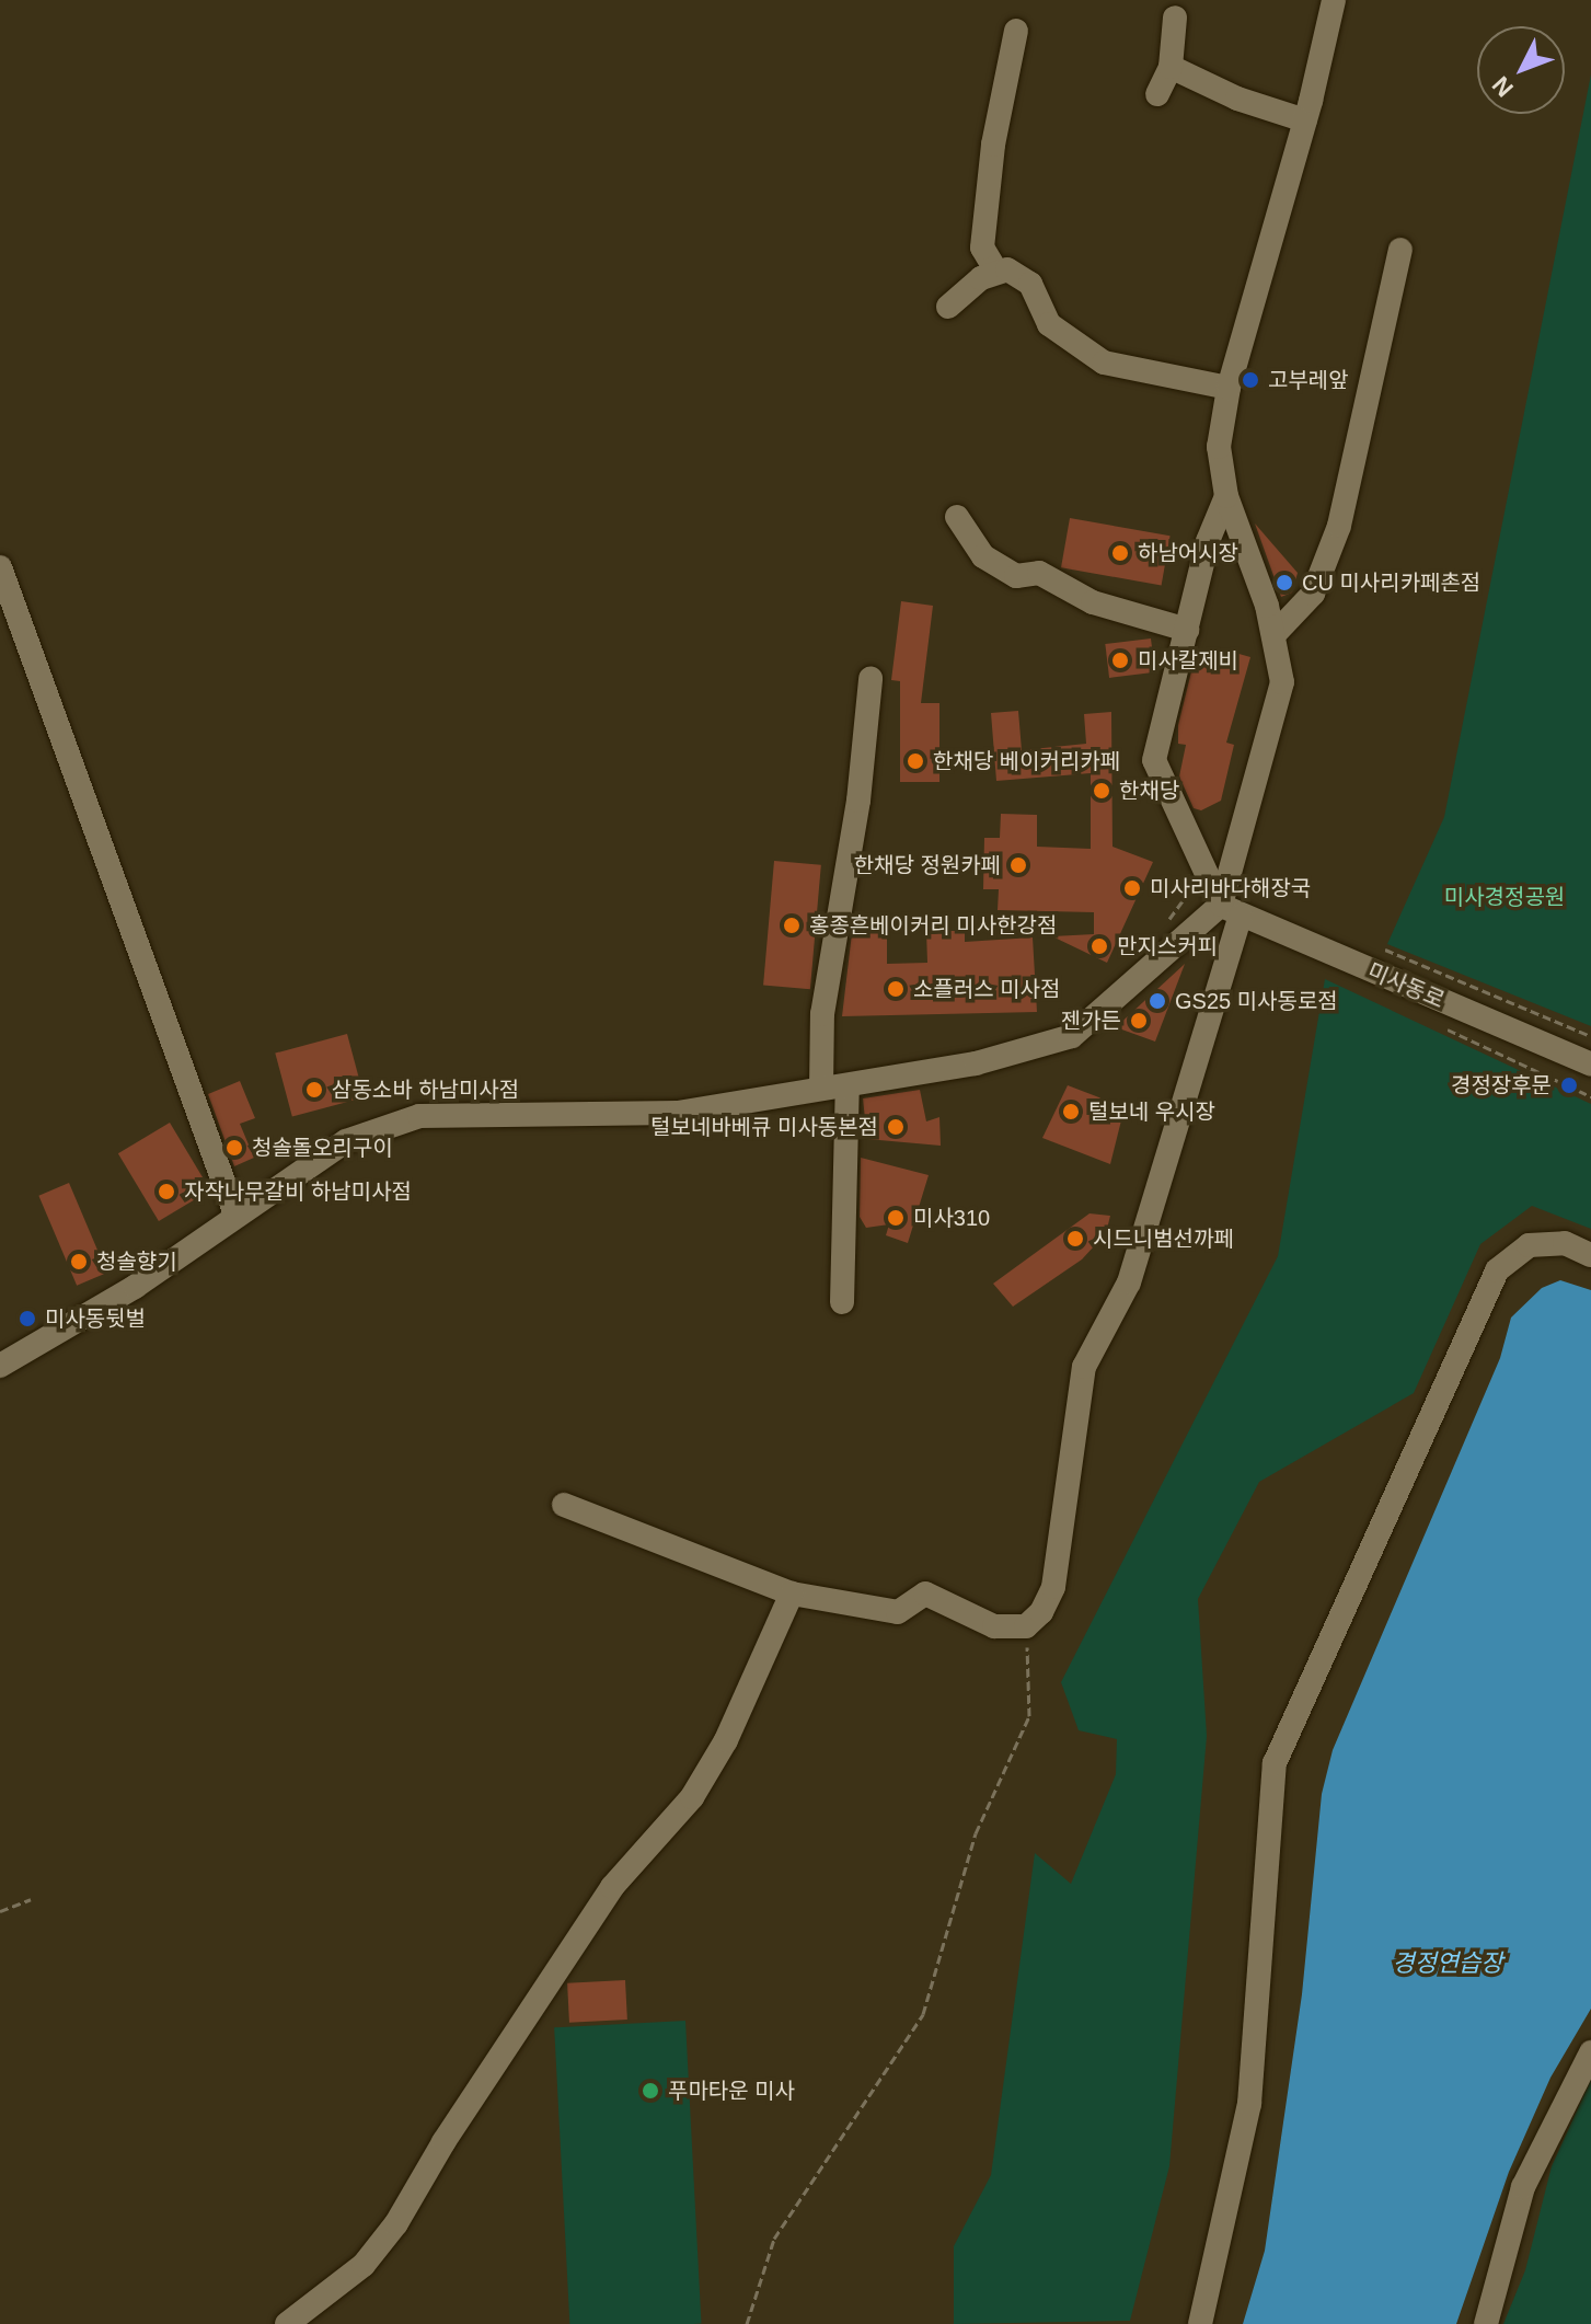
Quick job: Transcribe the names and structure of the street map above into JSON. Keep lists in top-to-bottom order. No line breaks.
{"streets":{"street":["미사동로"]},"water":["경정연습장"],"parks":["미사경정공원"],"places":["고부레앞","하남어시장","CU 미사리카페촌점","미사칼제비","한채당 베이커리카페","한채당","한채당 정원카페","미사리바다해장국","홍종흔베이커리 미사한강점","만지스커피","소플러스 미사점","GS25 미사동로점","젠가든","경정장후문","삼동소바 하남미사점","털보네 우시장","털보네바베큐 미사동본점","청솔돌오리구이","자작나무갈비 하남미사점","미사310","시드니범선까페","청솔향기","미사동뒷벌","푸마타운 미사"],"north":"bottom left"}
